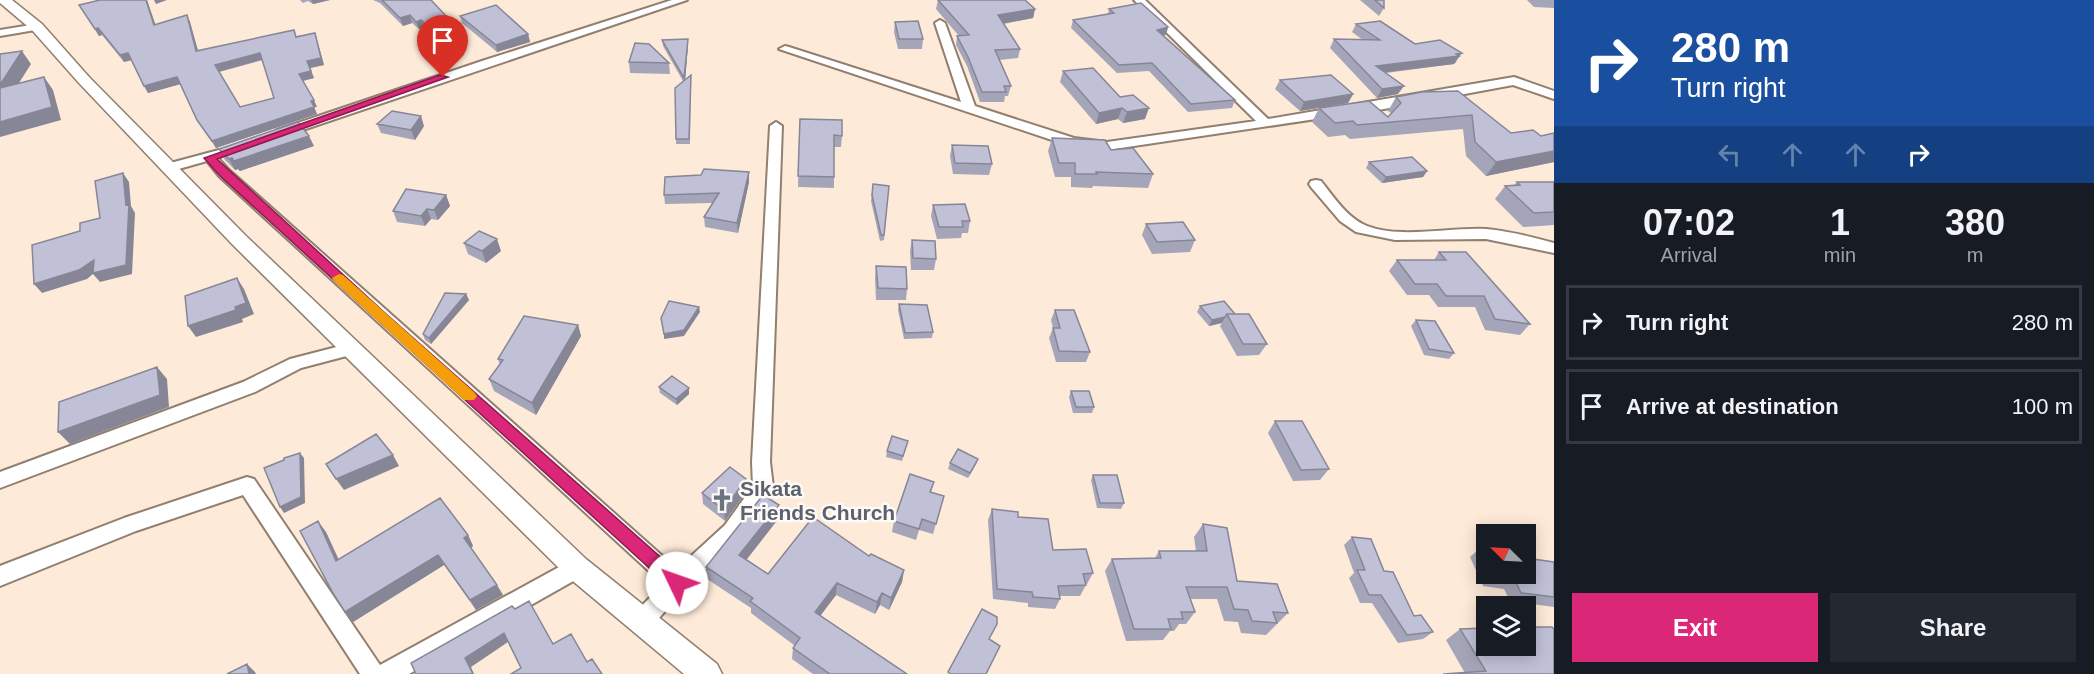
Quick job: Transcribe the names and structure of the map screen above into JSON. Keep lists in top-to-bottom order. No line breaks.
{"places":{"church":["Sikata Friends Church"]},"north":"top left","page":{"turn":["280 m","Turn right"],"eta":["07:02","Arrival","1","min","380","m"],"list":[{"name":"Turn right","value":"280 m"},{"name":"Arrive at destination","value":"100 m"}],"buttons":["Exit","Share"]}}
